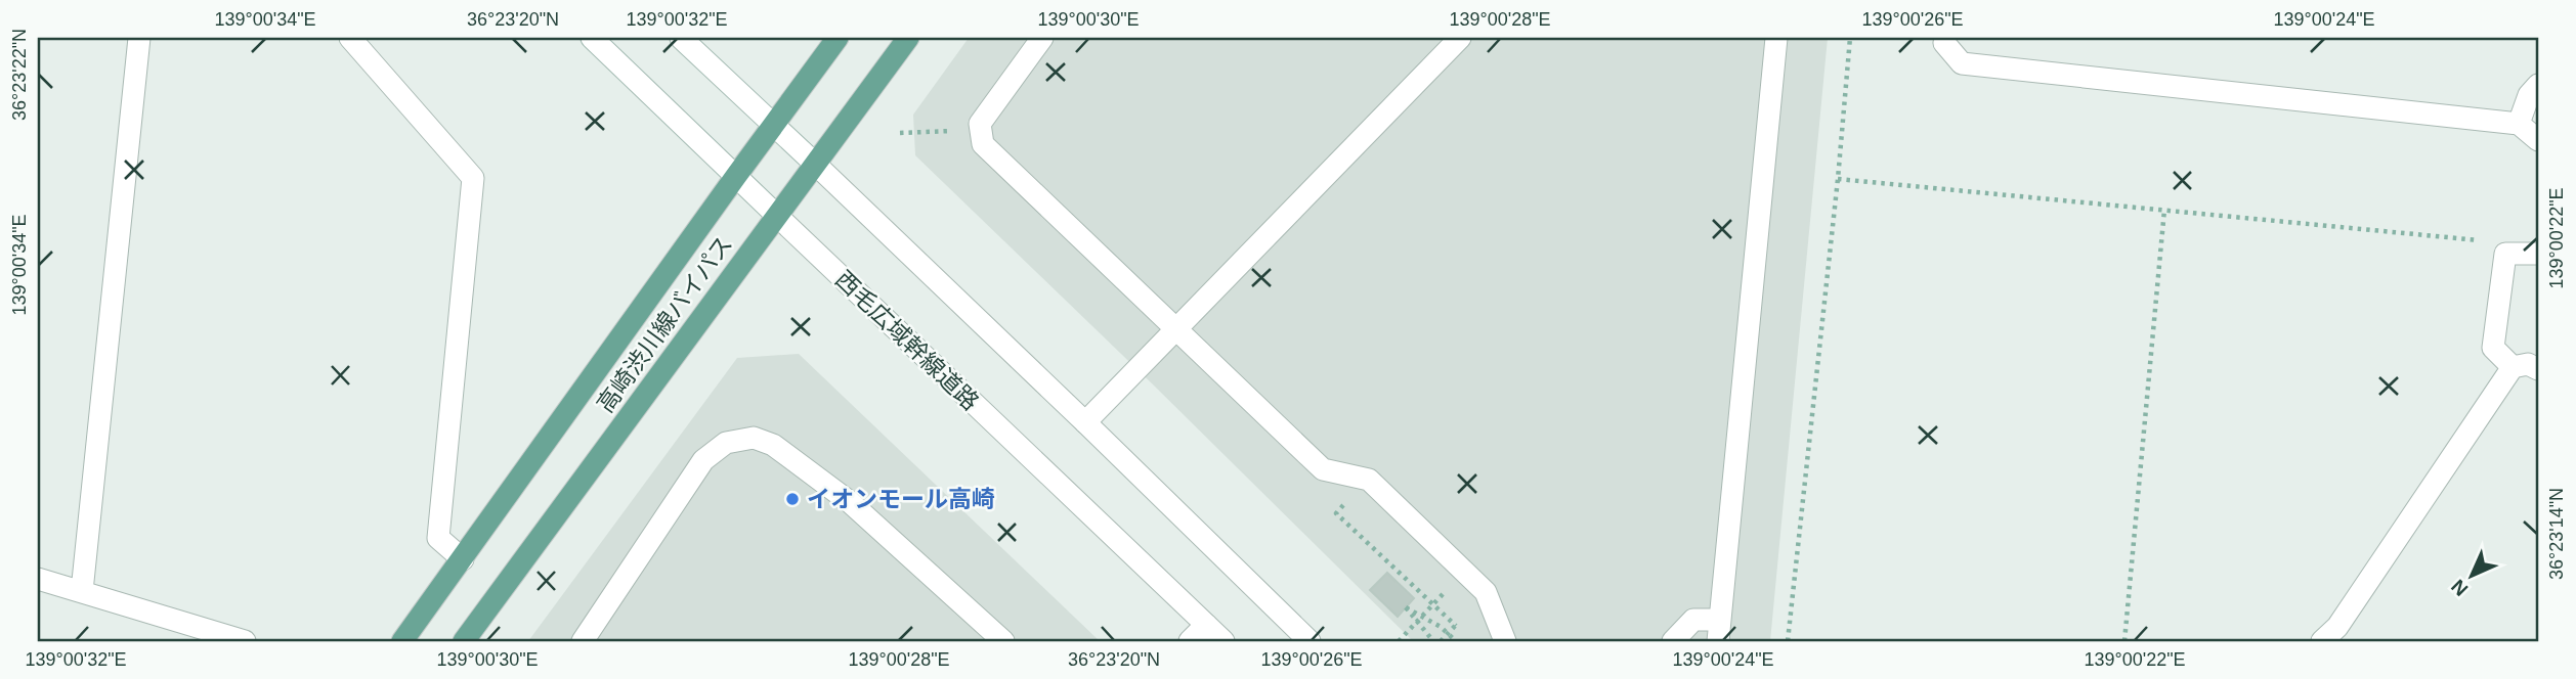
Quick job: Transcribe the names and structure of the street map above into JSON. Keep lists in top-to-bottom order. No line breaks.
{"streets":{"main road":["高崎渋川線バイパス"],"street":["西毛広域幹線道路"]},"crossings":[["高崎渋川線バイパス","西毛広域幹線道路"]],"places":["イオンモール高崎"],"north":"bottom left","coordinates":["139°00'34\"E","36°23'20\"N","139°00'32\"E","139°00'30\"E","139°00'28\"E","139°00'26\"E","139°00'24\"E","36°23'22\"N","139°00'22\"E","36°23'14\"N"]}
